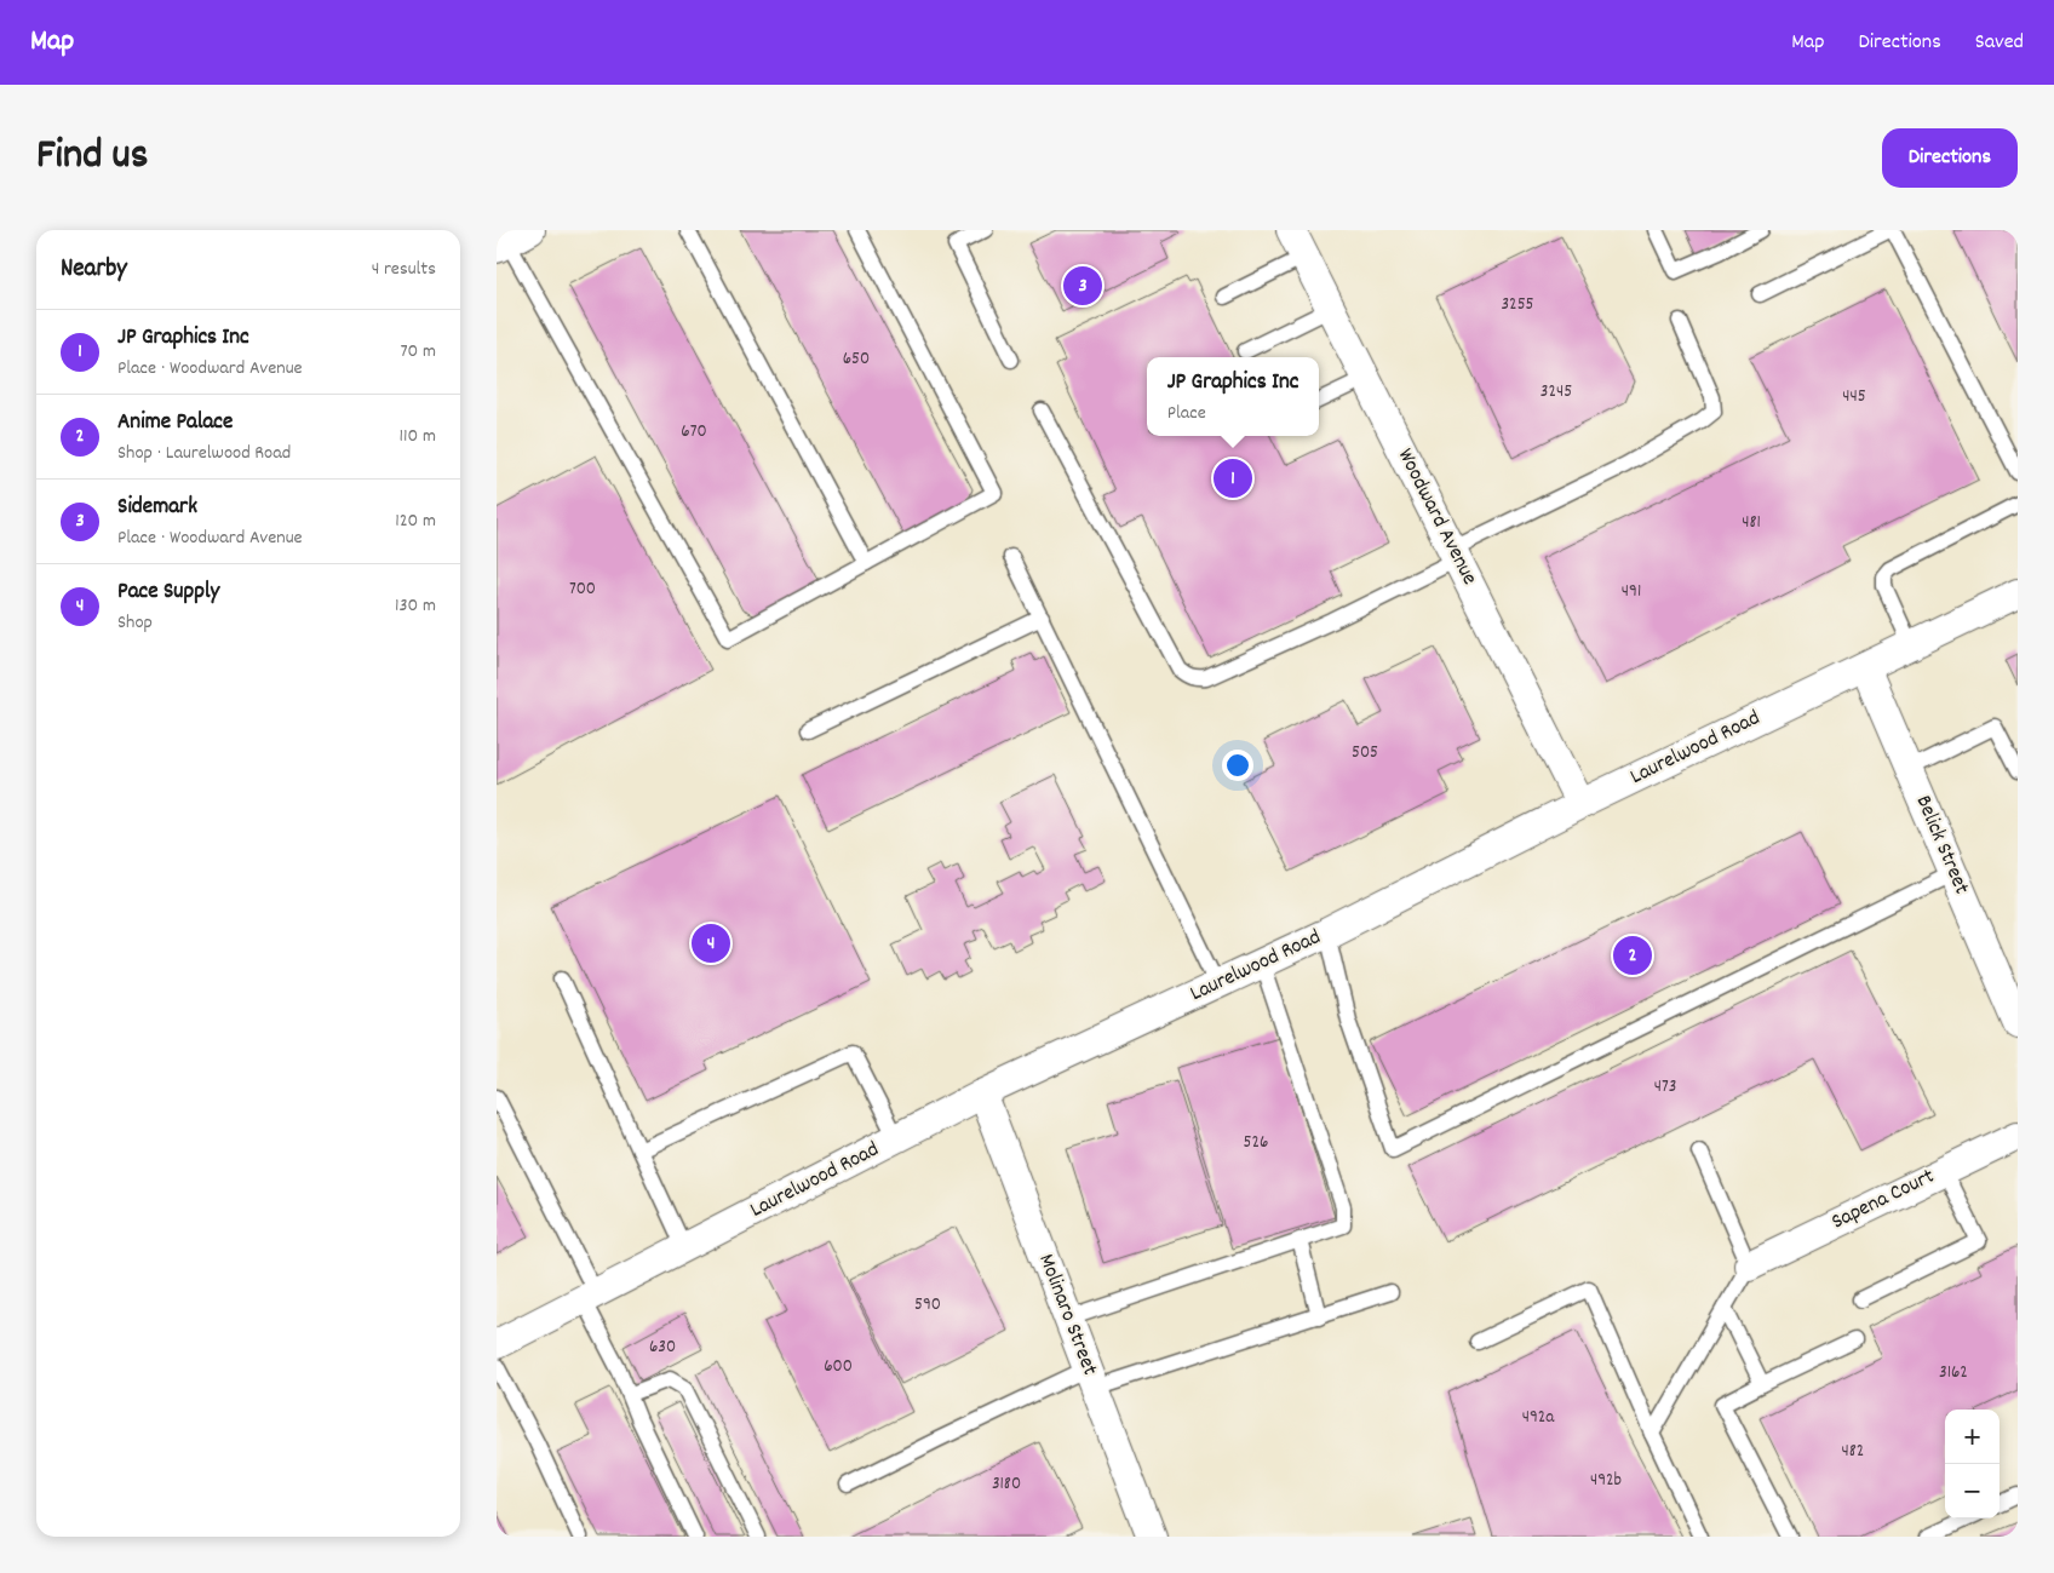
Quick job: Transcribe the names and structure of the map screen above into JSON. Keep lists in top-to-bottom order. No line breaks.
{"streets":{"street":["Woodward Avenue","Laurelwood Road","Belick Street","Sapena Court","Molinaro Street"]},"crossings":[["Woodward Avenue","Laurelwood Road"],["Laurelwood Road","Belick Street"],["Laurelwood Road","Molinaro Street"]],"house_numbers":["3255","650","3245","445","670","481","700","491","505","473","526","590","630","600","3162","492a","482","492b","3180"],"page":{"header":"Map","nav":["Map","Directions","Saved"],"title":"Find us","buttons":"Directions","heading":["Nearby","4 results"],"pins":["3","1","4","2"],"list":[{"mark":"1","name":"JP Graphics Inc","note":"Place · Woodward Avenue","value":"70 m"},{"mark":"2","name":"Anime Palace","note":"Shop · Laurelwood Road","value":"110 m"},{"mark":"3","name":"Sidemark","note":"Place · Woodward Avenue","value":"120 m"},{"mark":"4","name":"Pace Supply","note":"Shop","value":"130 m"}],"popup":["JP Graphics Inc","Place"],"map_buttons":["+","−"]}}
